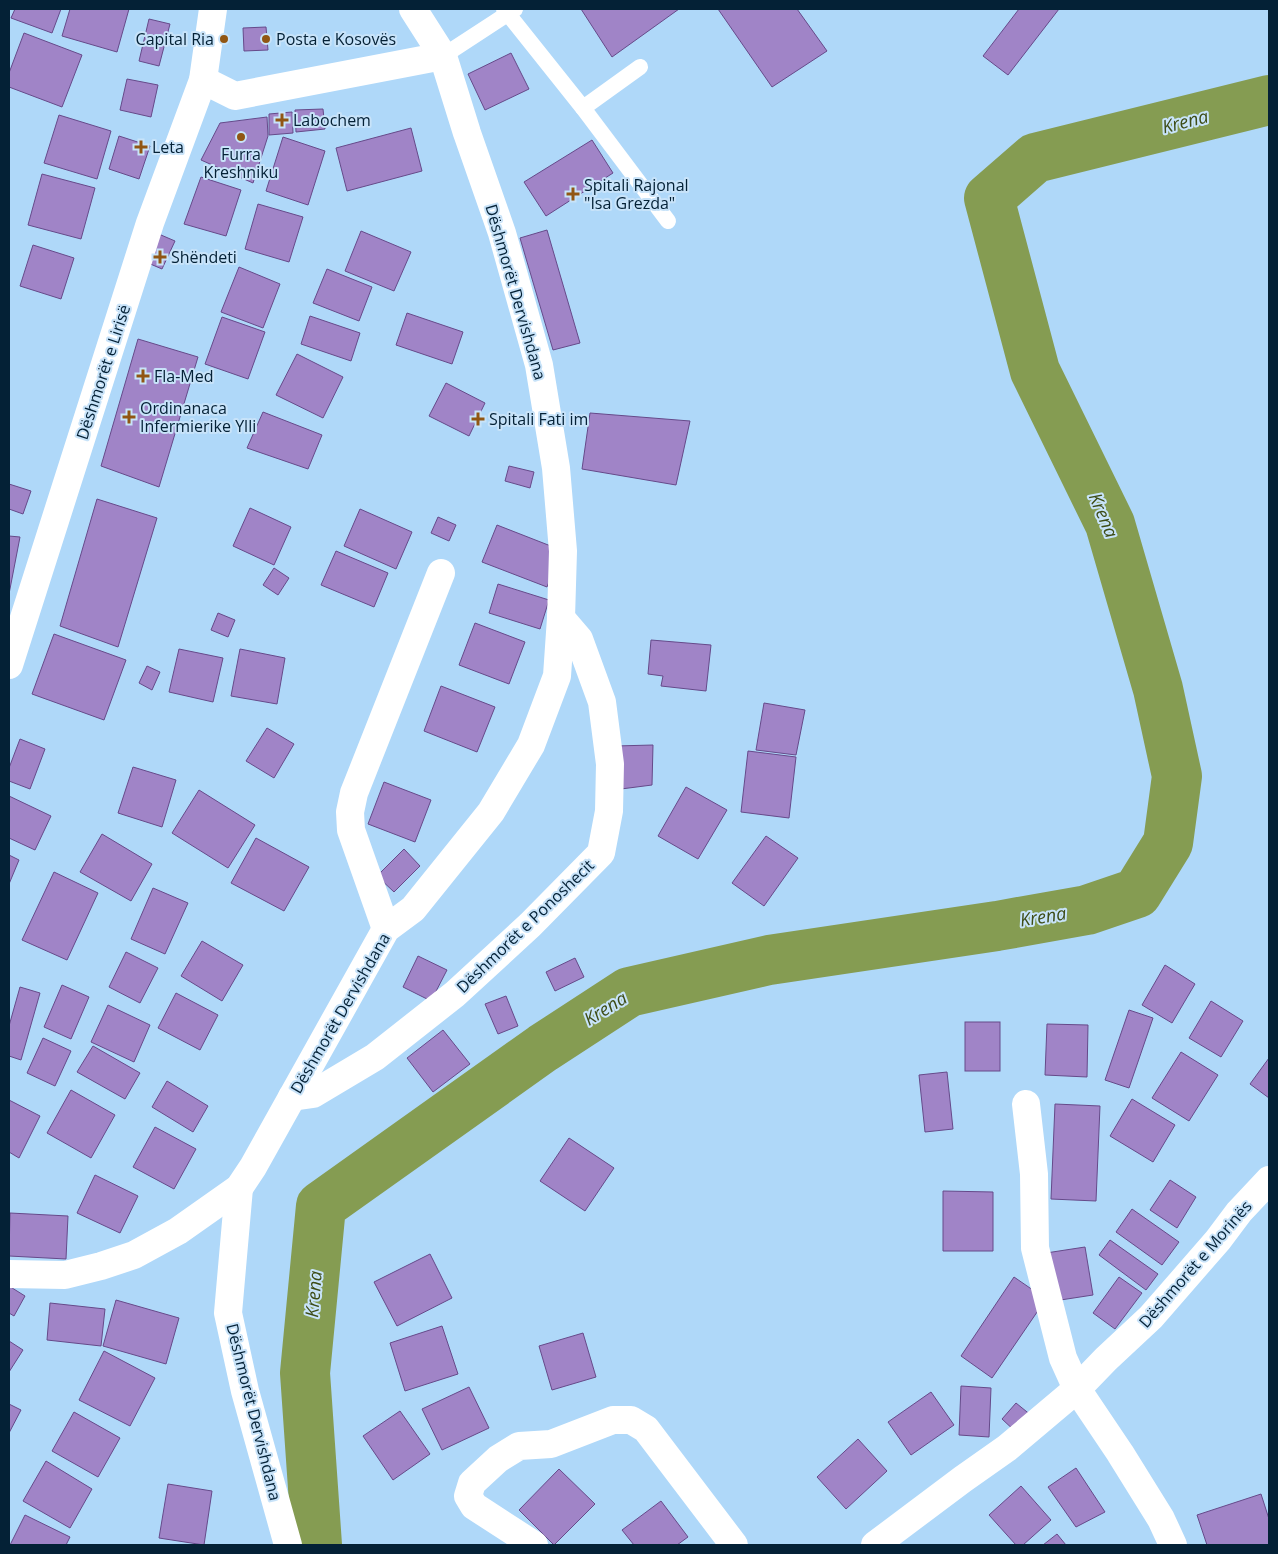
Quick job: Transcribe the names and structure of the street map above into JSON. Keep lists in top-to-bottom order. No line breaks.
{"streets":{"street":["Dëshmorët Dervishdana","Dëshmorët e Lirisë","Dëshmorët e Ponoshecit","Dëshmorët e Morinës"]},"crossings":[["Dëshmorët Dervishdana","Dëshmorët e Ponoshecit"]],"water":["Krena"],"places":{"other":["Capital Ria","Posta e Kosovës","Furra Kreshniku"],"health":["Labochem","Leta","Spitali Rajonal \"Isa Grezda\"","Shëndeti","Fla-Med","Ordinanaca Infermierike Ylli","Spitali Fati im"]}}
